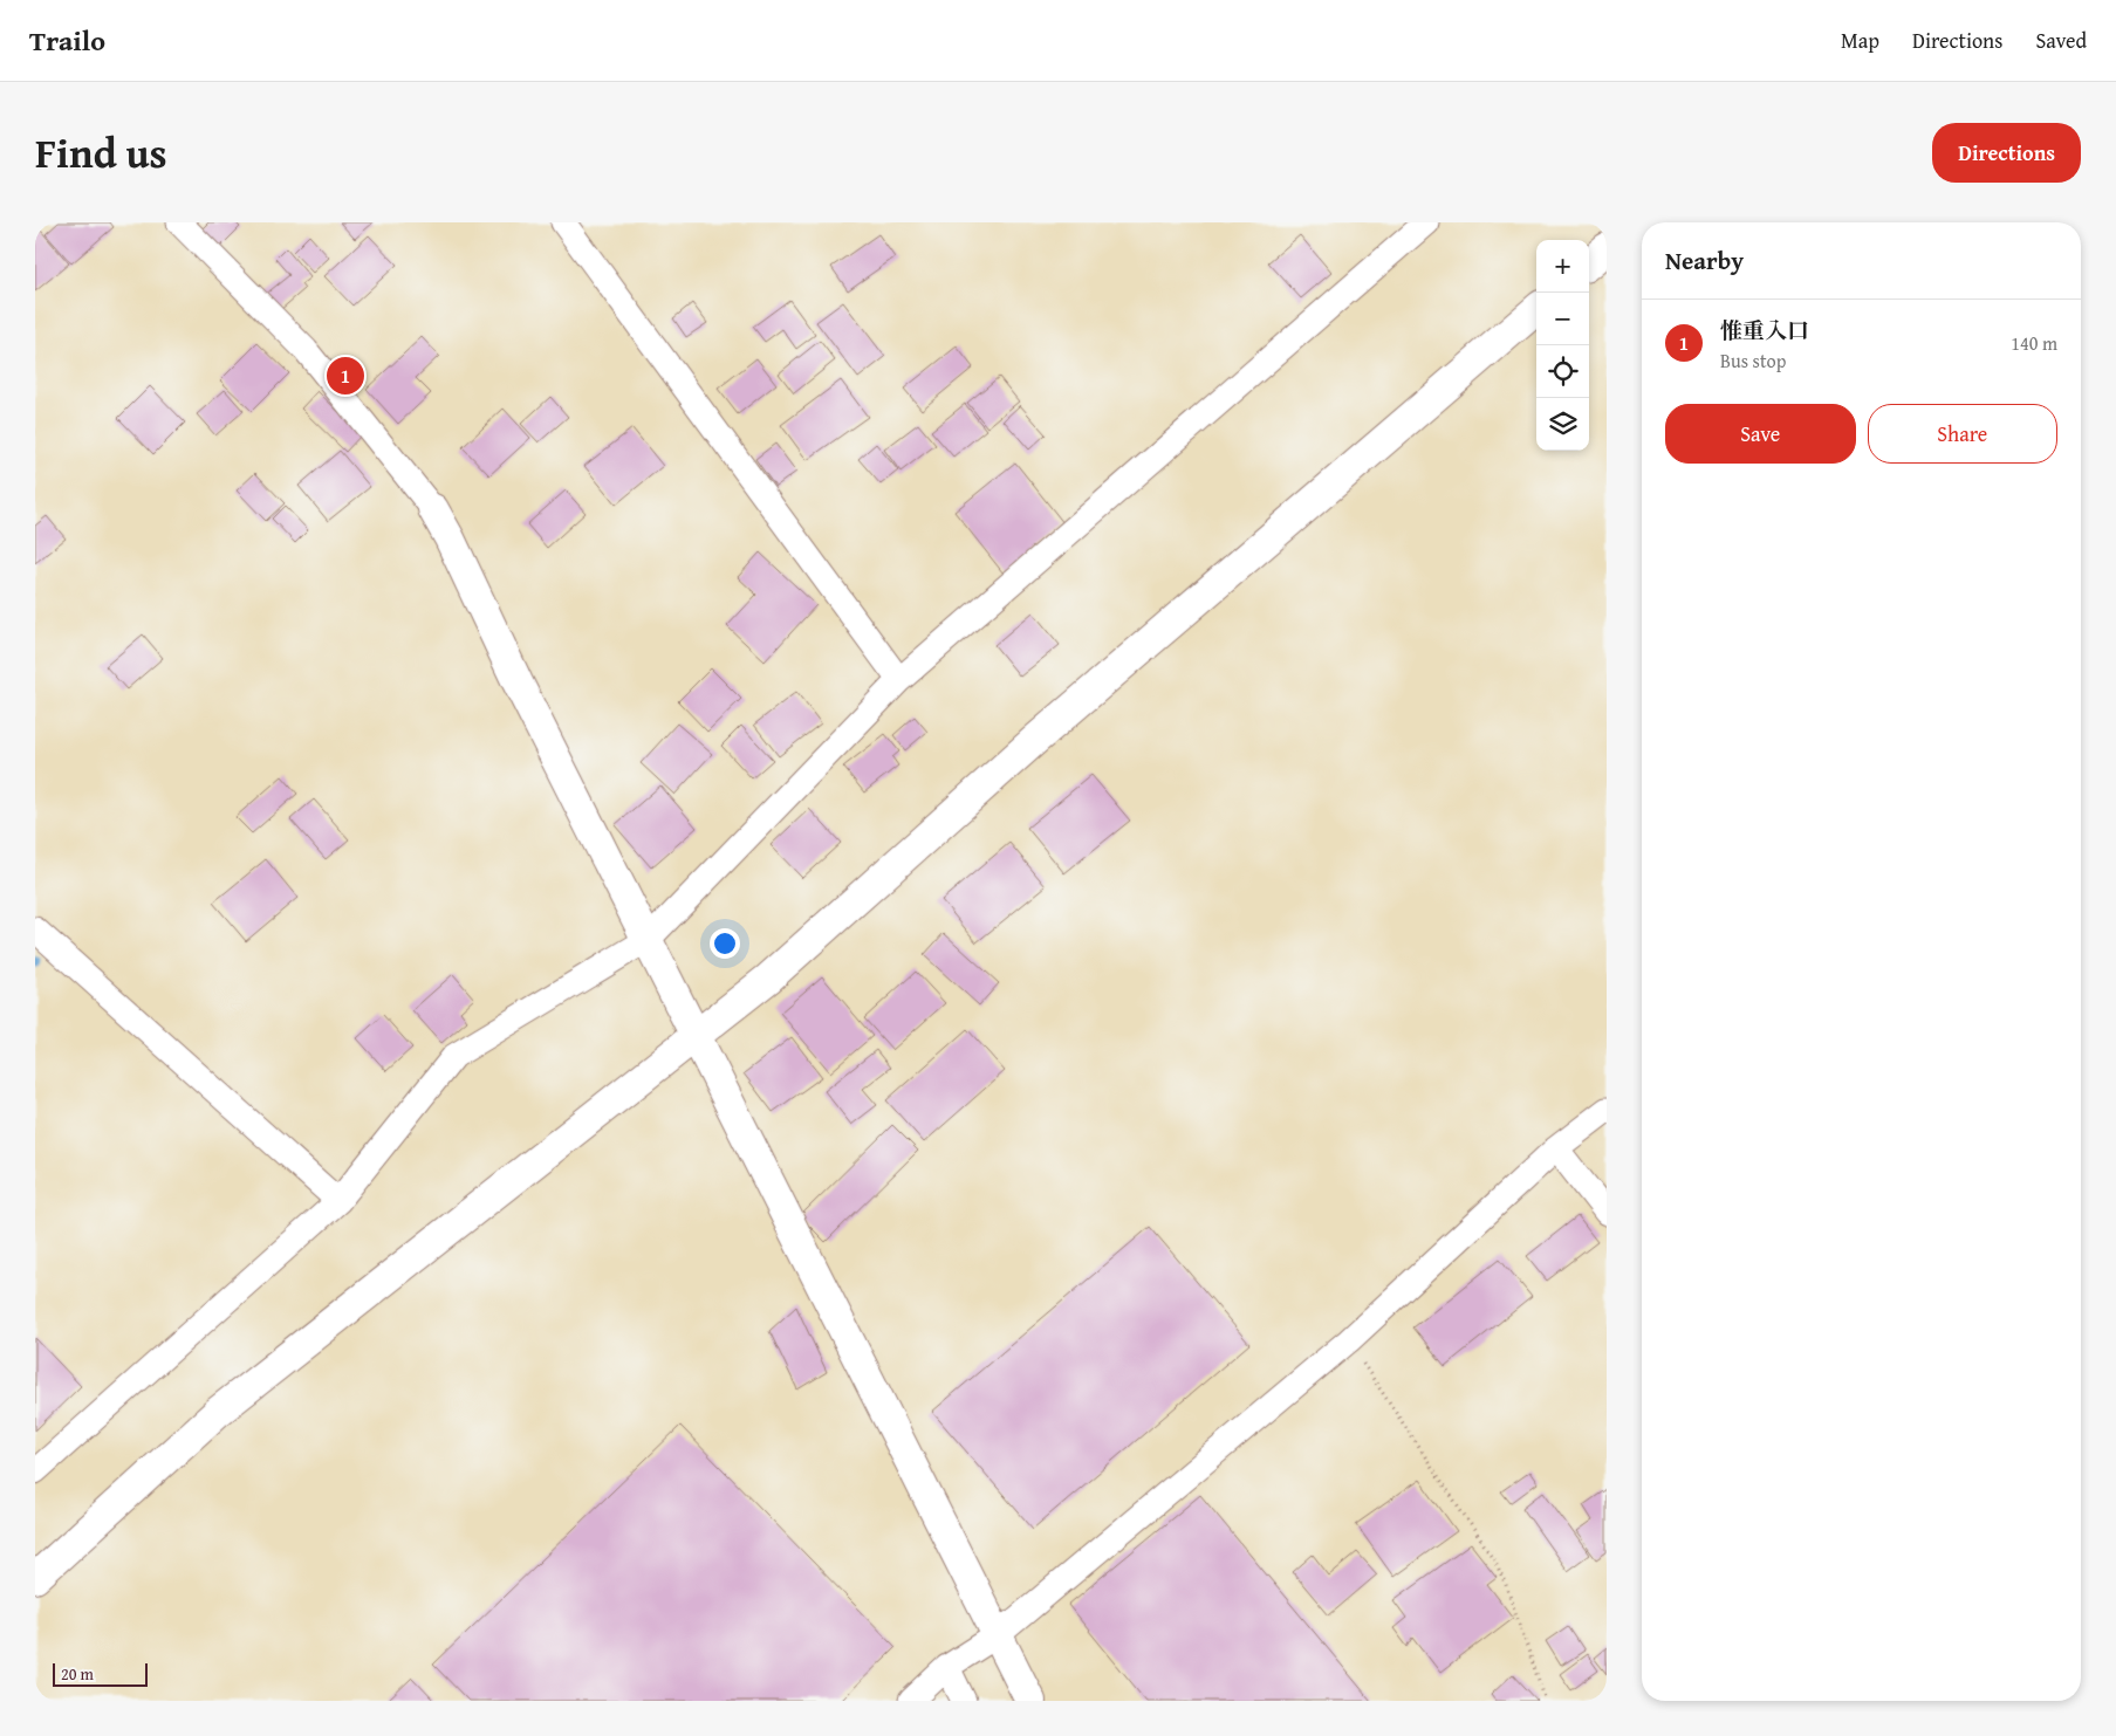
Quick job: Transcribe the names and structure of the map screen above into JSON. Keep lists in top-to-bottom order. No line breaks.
{"scale_bar":"20 m","page":{"header":"Trailo","nav":["Map","Directions","Saved"],"title":"Find us","buttons":["Directions",["Save","Share"]],"heading":"Nearby","map_buttons":["+","−"],"list":[{"mark":"1","name":"惟重入口","note":"Bus stop","value":"140 m"}],"pins":"1","scale":"20 m"}}
